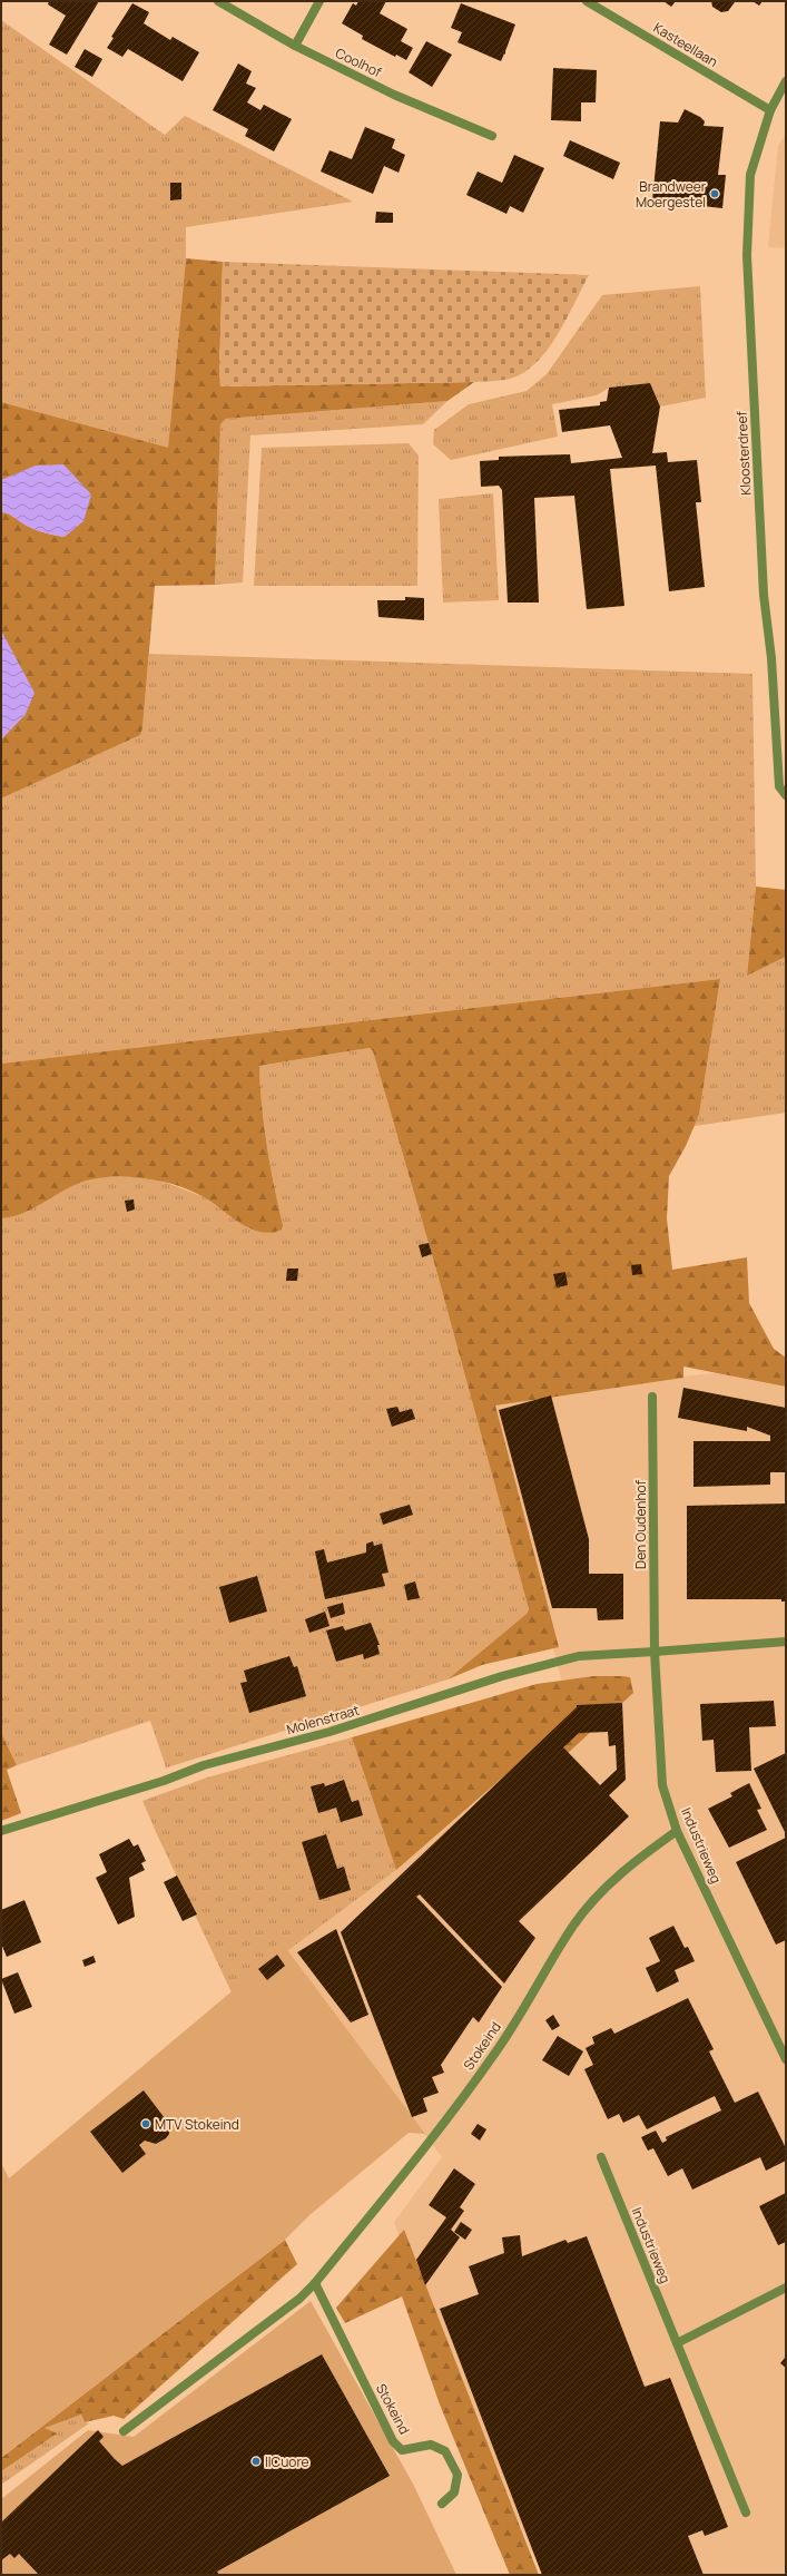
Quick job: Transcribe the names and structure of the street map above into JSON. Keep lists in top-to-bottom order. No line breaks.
{"streets":{"street":["Kasteellaan","Coolhof","Kloosterdreef","Den Oudenhof","Molenstraat","Industrieweg","Stokeind"]},"crossings":[["Kasteellaan","Kloosterdreef"],["Den Oudenhof","Molenstraat"],["Den Oudenhof","Industrieweg"],["Molenstraat","Industrieweg"],["Industrieweg","Stokeind"]],"places":["Brandweer Moergestel","MTV Stokeind","IlCuore"]}
